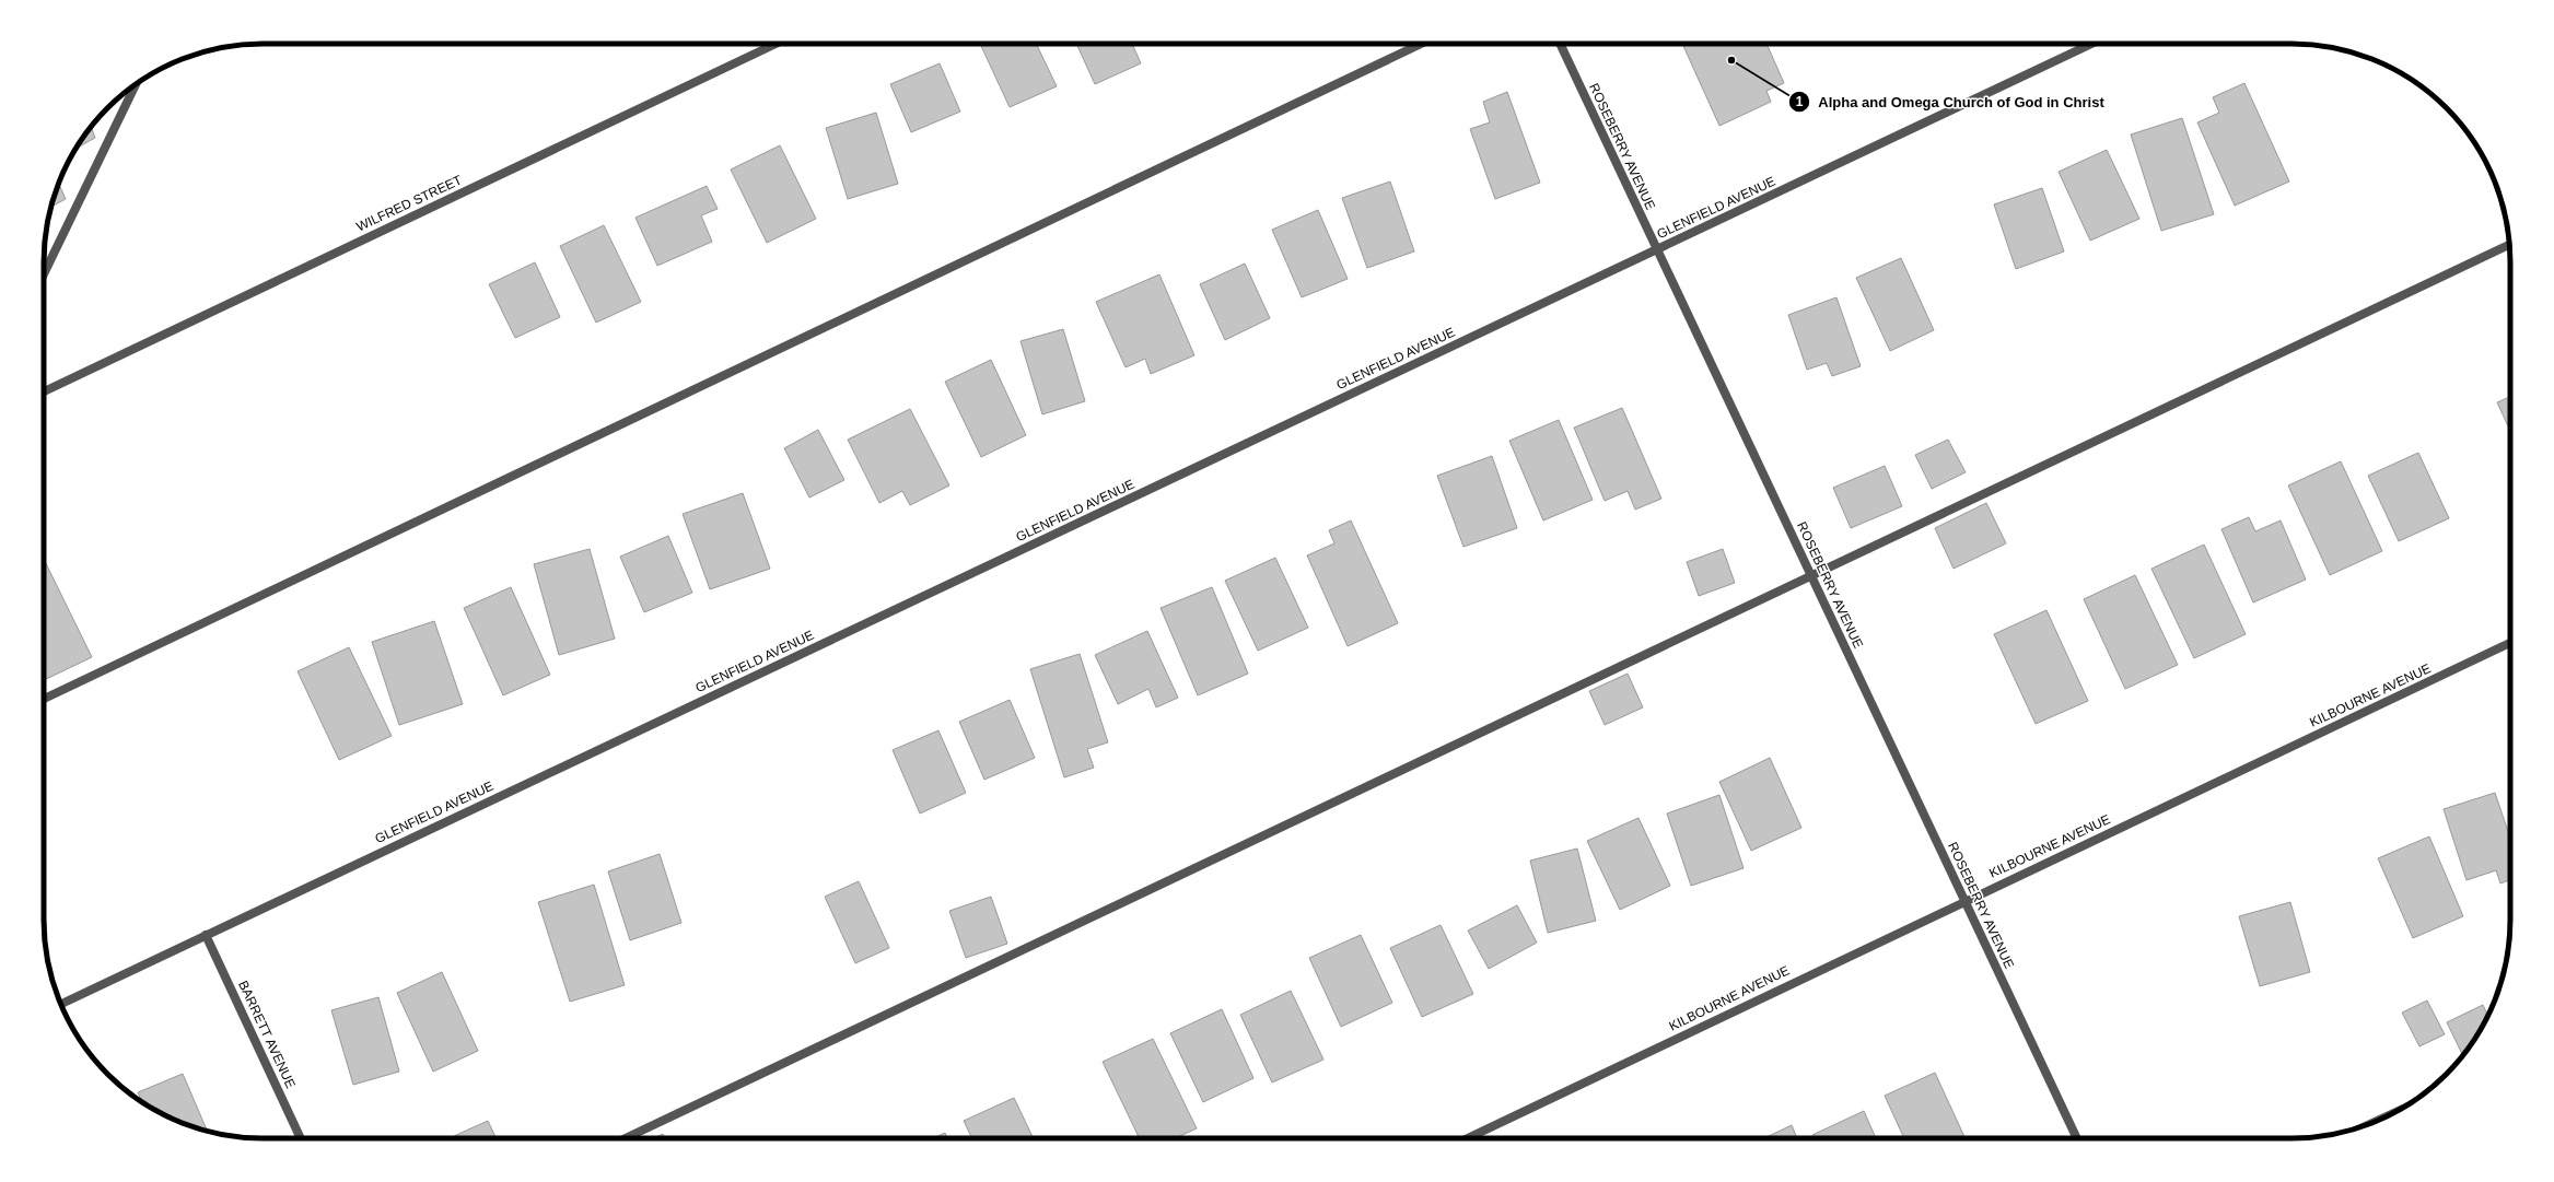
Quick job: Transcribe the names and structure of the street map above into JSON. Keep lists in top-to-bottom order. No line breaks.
{"streets":{"street":["ROSEBERRY AVENUE","WILFRED STREET","GLENFIELD AVENUE","KILBOURNE AVENUE","BARRETT AVENUE"]},"crossings":[["ROSEBERRY AVENUE","GLENFIELD AVENUE"],["ROSEBERRY AVENUE","KILBOURNE AVENUE"],["GLENFIELD AVENUE","BARRETT AVENUE"]],"places":["Alpha and Omega Church of God in Christ"]}
